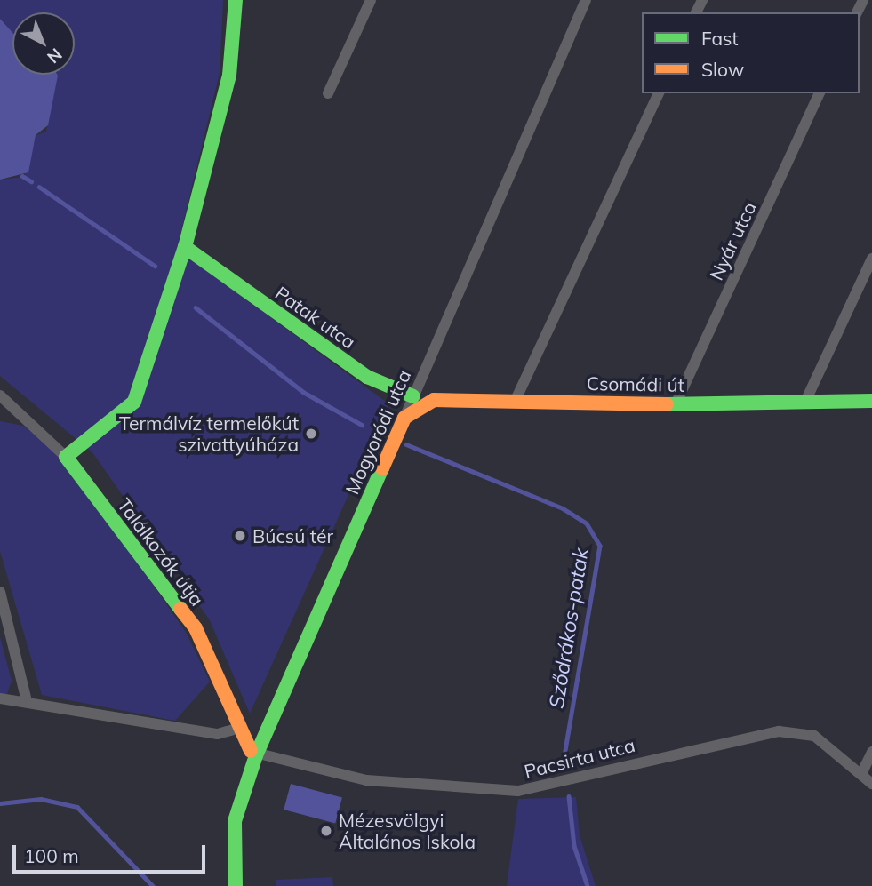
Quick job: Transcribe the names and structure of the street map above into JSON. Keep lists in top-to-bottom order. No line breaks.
{"streets":{"street":["Nyár utca","Patak utca","Csomádi út","Mogyoródi utca","Találkozók útja","Pacsirta utca"]},"crossings":[["Nyár utca","Csomádi út"],["Patak utca","Csomádi út"],["Patak utca","Mogyoródi utca"],["Mogyoródi utca","Találkozók útja"],["Mogyoródi utca","Pacsirta utca"],["Találkozók útja","Pacsirta utca"]],"water":["Sződrákos-patak"],"places":["Termálvíz termelőkút szivattyúháza","Búcsú tér","Mézesvölgyi Általános Iskola"],"legend":["Fast","Slow"],"scale_bar":"100 m","north":"bottom right"}
